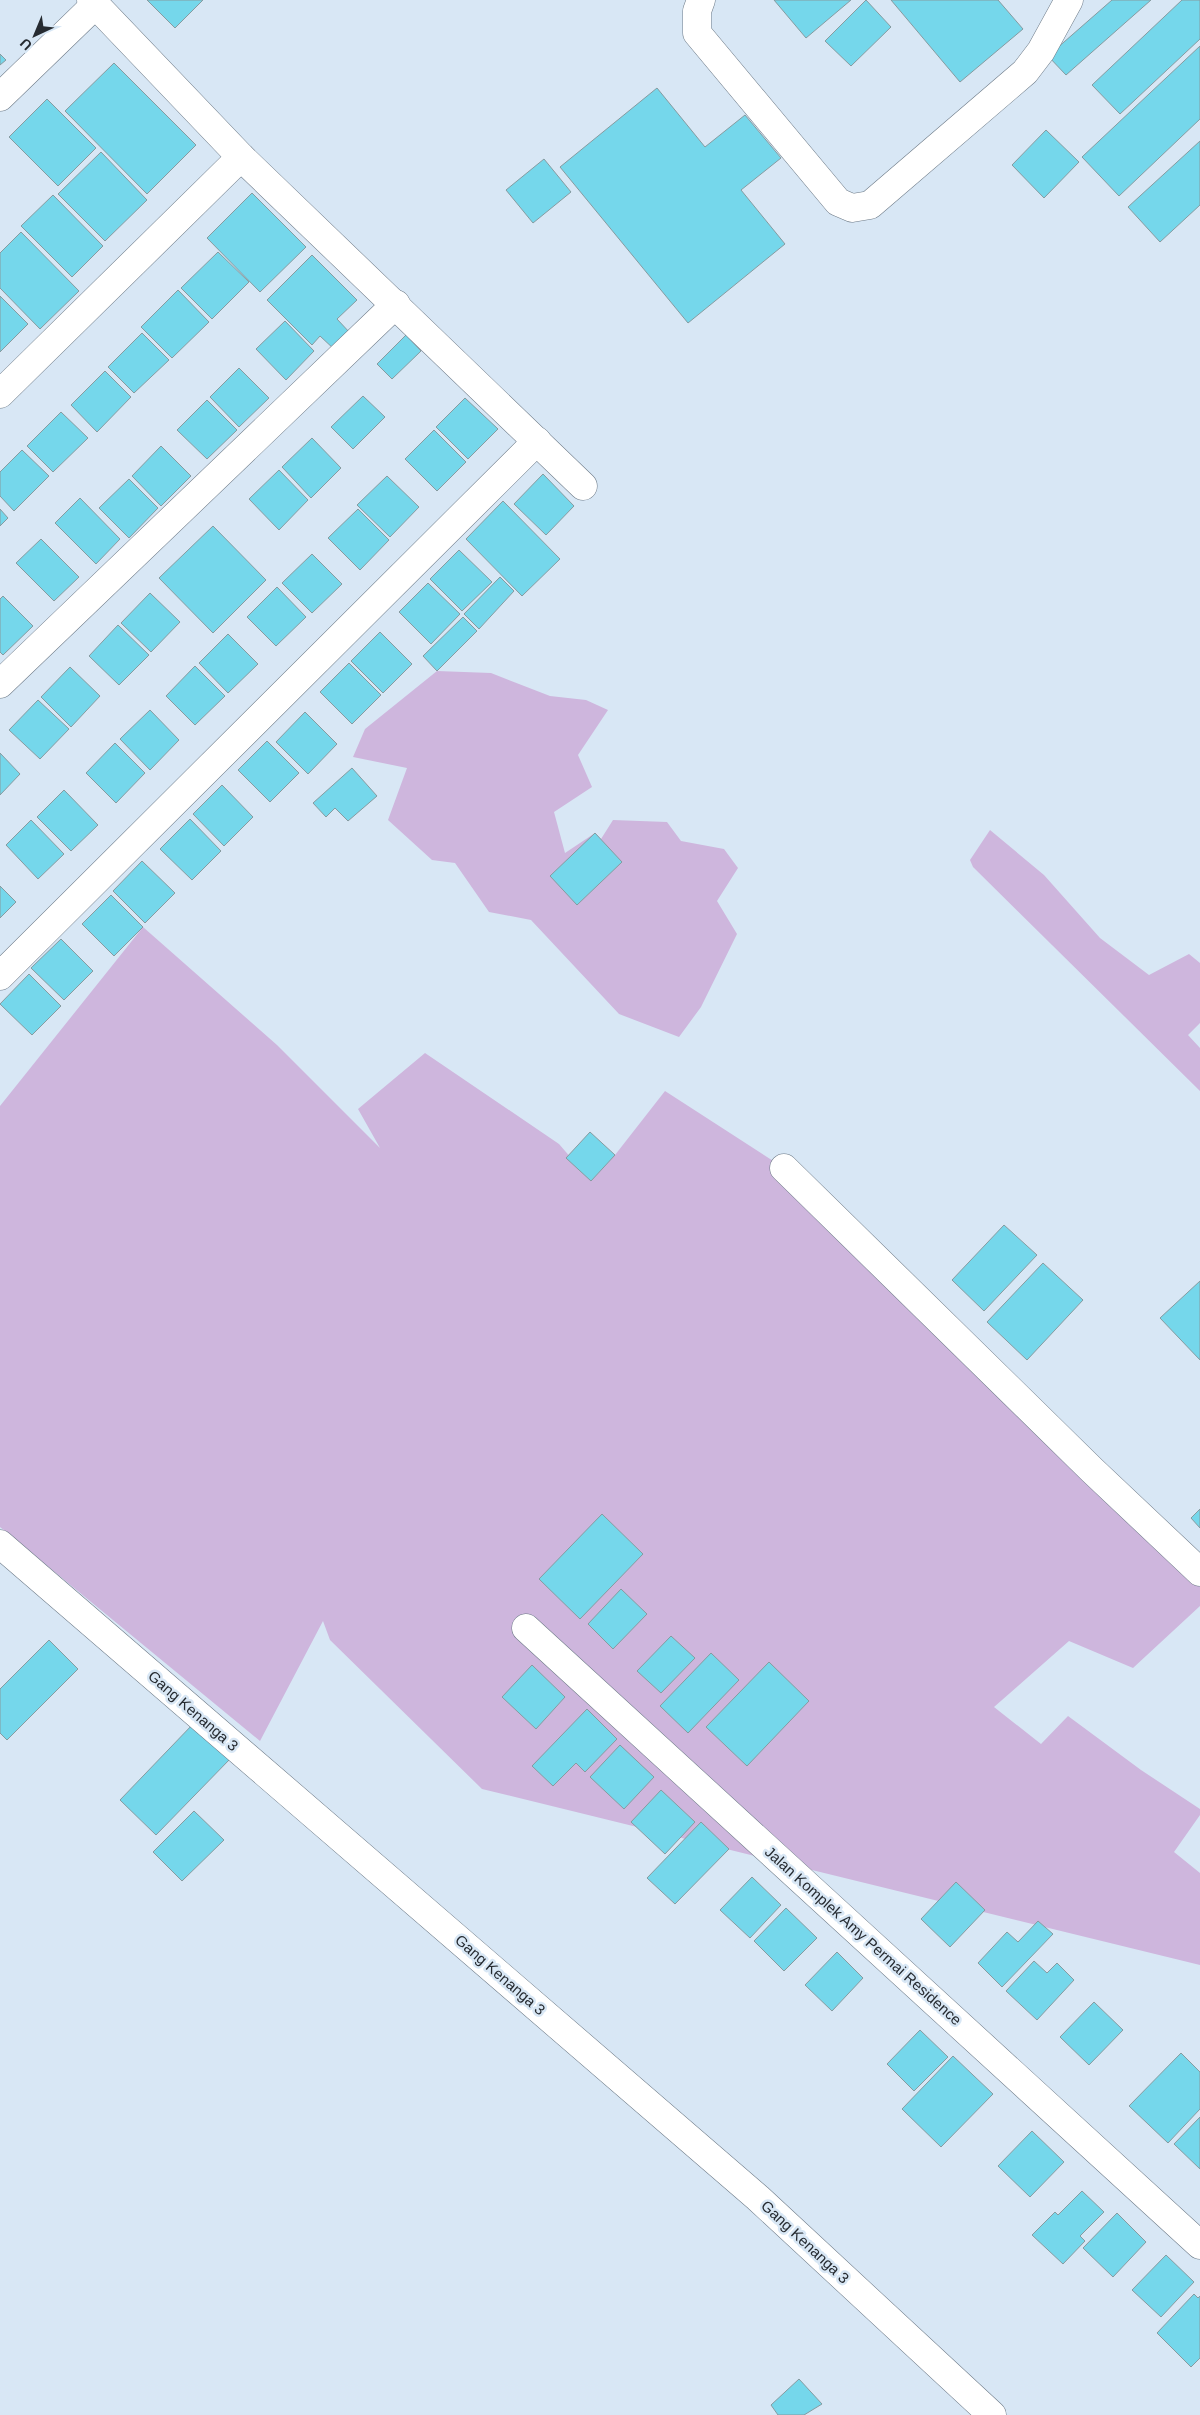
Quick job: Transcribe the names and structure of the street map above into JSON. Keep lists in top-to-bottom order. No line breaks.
{"streets":{"street":["Gang Kenanga 3","Jalan Komplek Amy Permai Residence"]},"north":"bottom left"}
